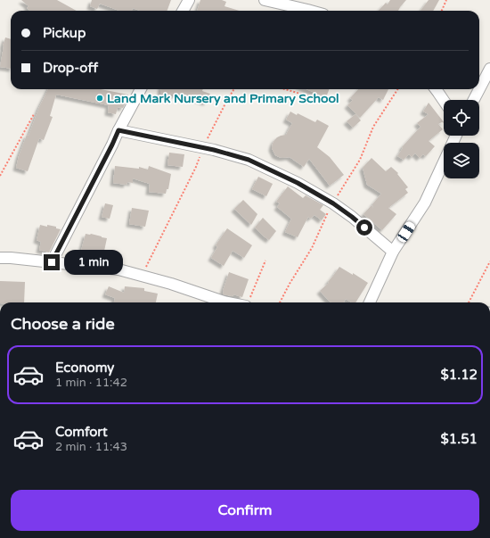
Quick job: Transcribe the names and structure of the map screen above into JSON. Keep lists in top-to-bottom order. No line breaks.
{"places":["Land Mark Nursery and Primary School"],"page":{"banner":["Pickup","Drop-off"],"bubble":"1 min","heading":"Choose a ride","list":[{"name":"Economy","note":"1 min · 11:42","value":"$1.12"},{"name":"Comfort","note":"2 min · 11:43","value":"$1.51"}],"buttons":"Confirm"}}
